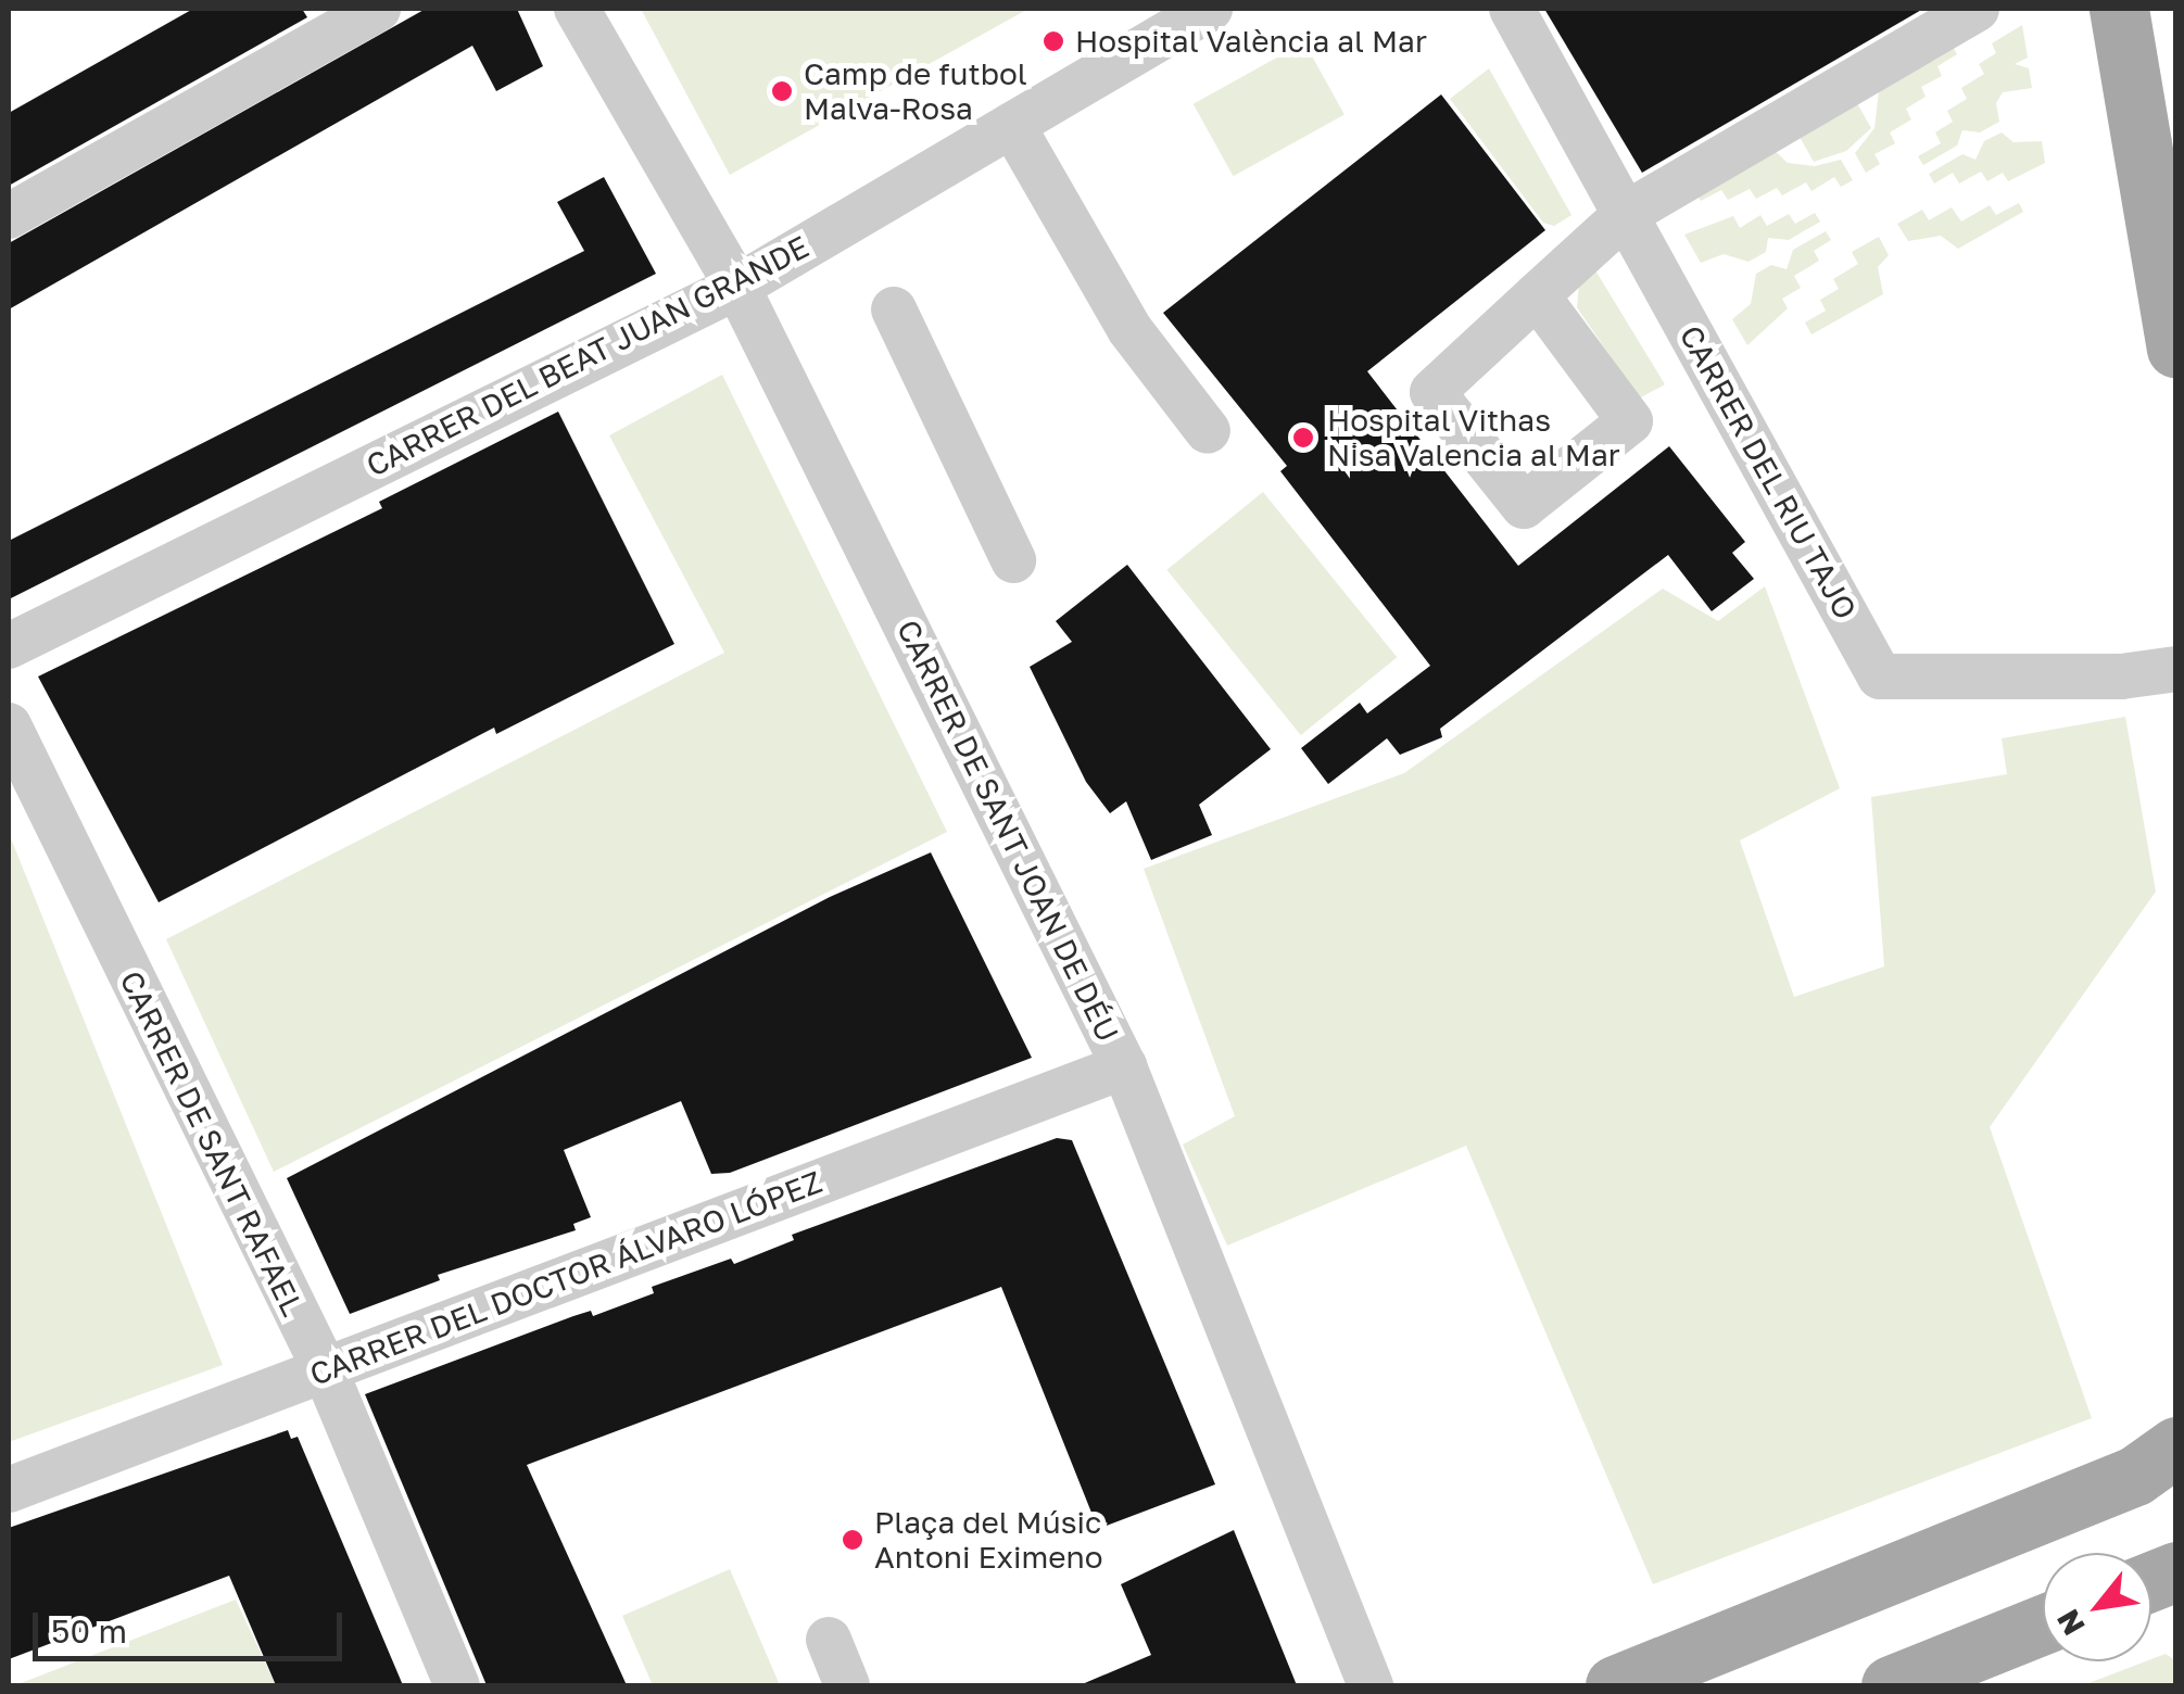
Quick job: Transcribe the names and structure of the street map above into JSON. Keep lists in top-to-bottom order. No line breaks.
{"streets":{"street":["CARRER DEL BEAT JUAN GRANDE","CARRER DEL RIU TAJO","CARRER DE SANT JOAN DE DÉU","CARRER DE SANT RAFAEL","CARRER DEL DOCTOR ÁLVARO LÓPEZ"]},"crossings":[["CARRER DEL BEAT JUAN GRANDE","CARRER DE SANT JOAN DE DÉU"],["CARRER DE SANT JOAN DE DÉU","CARRER DEL DOCTOR ÁLVARO LÓPEZ"],["CARRER DE SANT RAFAEL","CARRER DEL DOCTOR ÁLVARO LÓPEZ"]],"places":["Hospital València al Mar","Camp de futbol Malva-Rosa","Hospital Vithas Nisa Valencia al Mar","Plaça del Músic Antoni Eximeno"],"scale_bar":"50 m","north":"bottom left"}
